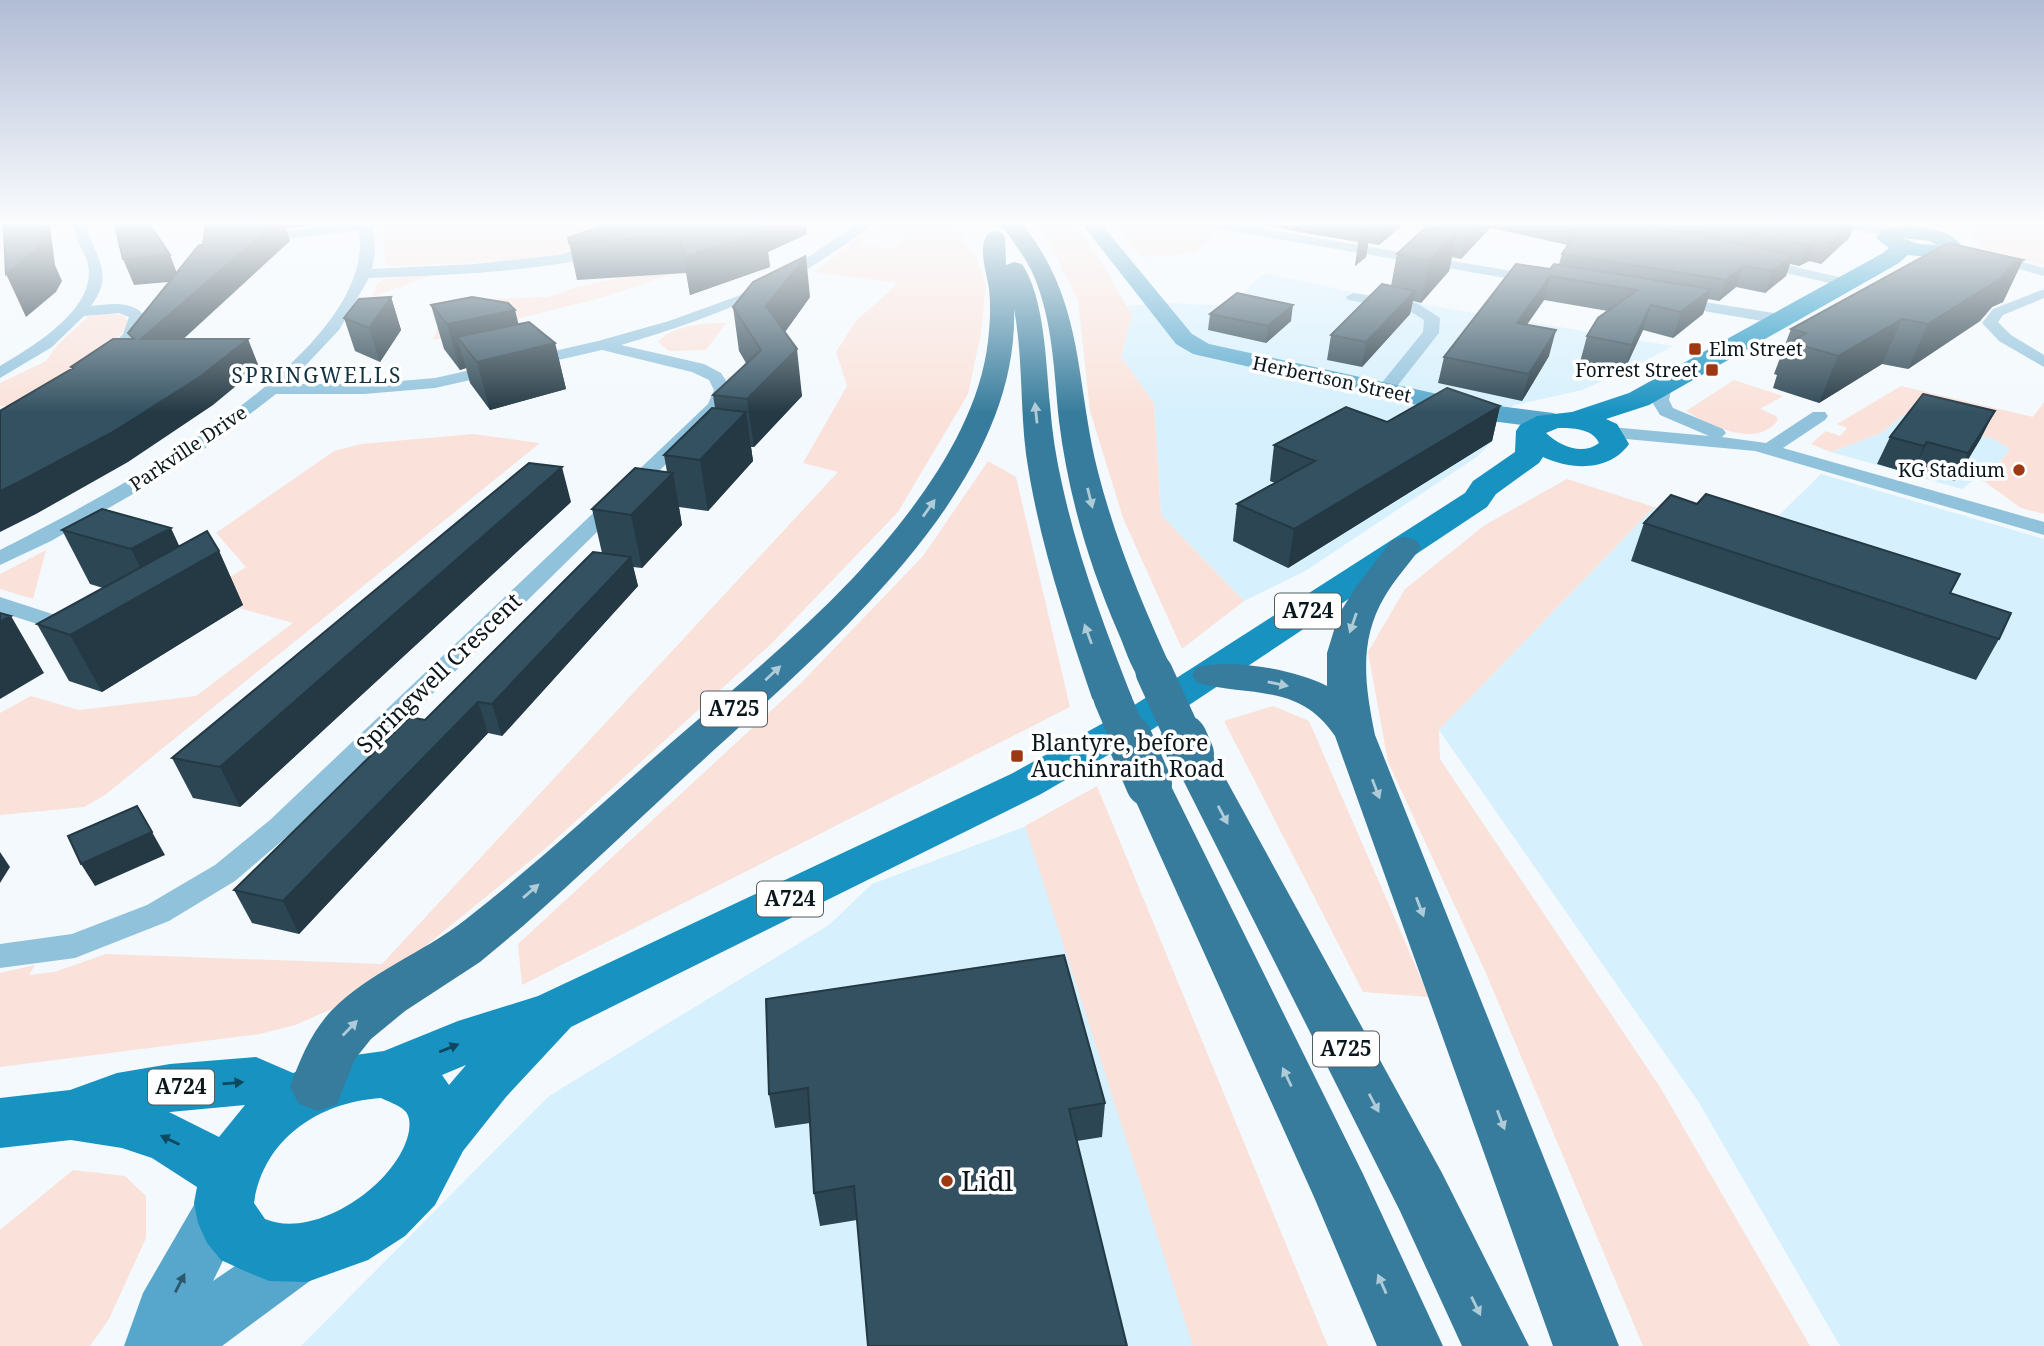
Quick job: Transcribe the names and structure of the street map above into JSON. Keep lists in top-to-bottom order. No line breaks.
{"streets":{"highway":["A725"],"main road":["A724"],"street":["Herbertson Street","Parkville Drive","Springwell Crescent"]},"crossings":[["Herbertson Street","A724"],["A724","A725"]],"districts":["SPRINGWELLS"],"places":{"transit":["Elm Street","Forrest Street","Blantyre, before Auchinraith Road"],"other":["KG Stadium","Lidl"]}}
